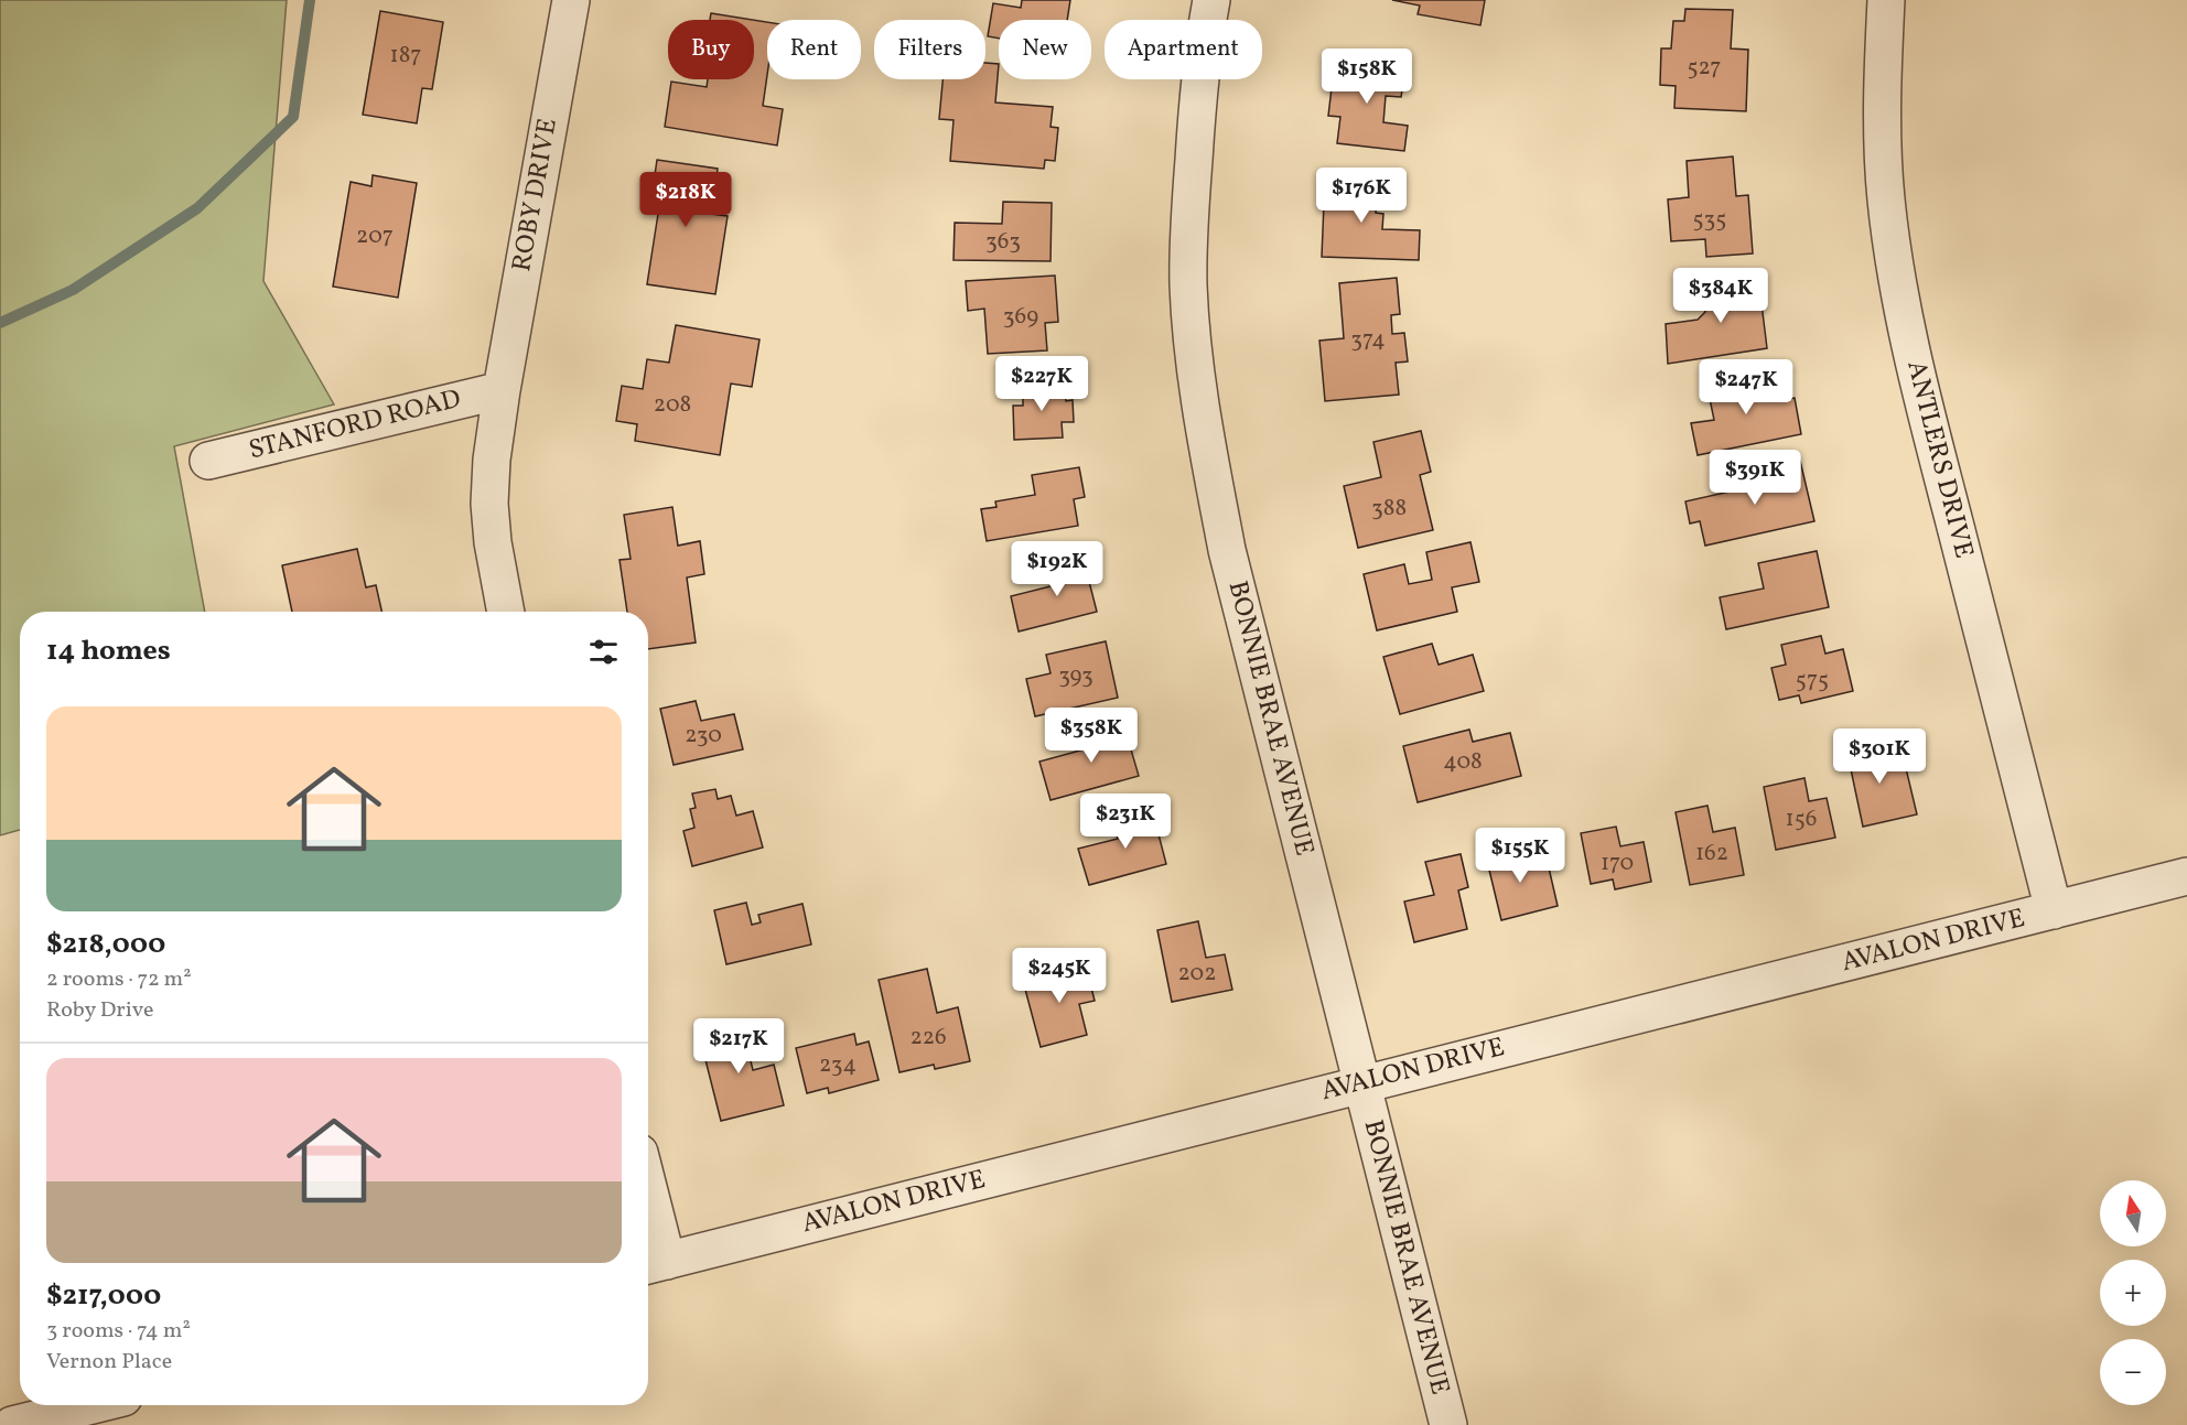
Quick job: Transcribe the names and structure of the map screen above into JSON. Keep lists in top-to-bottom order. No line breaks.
{"streets":{"street":["ROBY DRIVE","STANFORD ROAD","ANTLERS DRIVE","BONNIE BRAE AVENUE","AVALON DRIVE"]},"crossings":[["ROBY DRIVE","STANFORD ROAD"],["ANTLERS DRIVE","AVALON DRIVE"],["BONNIE BRAE AVENUE","AVALON DRIVE"]],"house_numbers":["187","527","535","207","363","369","374","208","388","393","575","230","408","156","162","170","202","226","234"],"north":"top","page":{"chip":["Buy","Rent","Filters","New","Apartment"],"price":["$158K","$176K","$218K","$384K","$227K","$247K","$391K","$192K","$358K","$301K","$231K","$155K","$245K","$217K"],"heading":"14 homes","list":[{"name":"$218,000","note":"2 rooms · 72 m² · Roby Drive"},{"name":"$217,000","note":"3 rooms · 74 m² · Vernon Place"}],"map_buttons":["+","−"]}}
